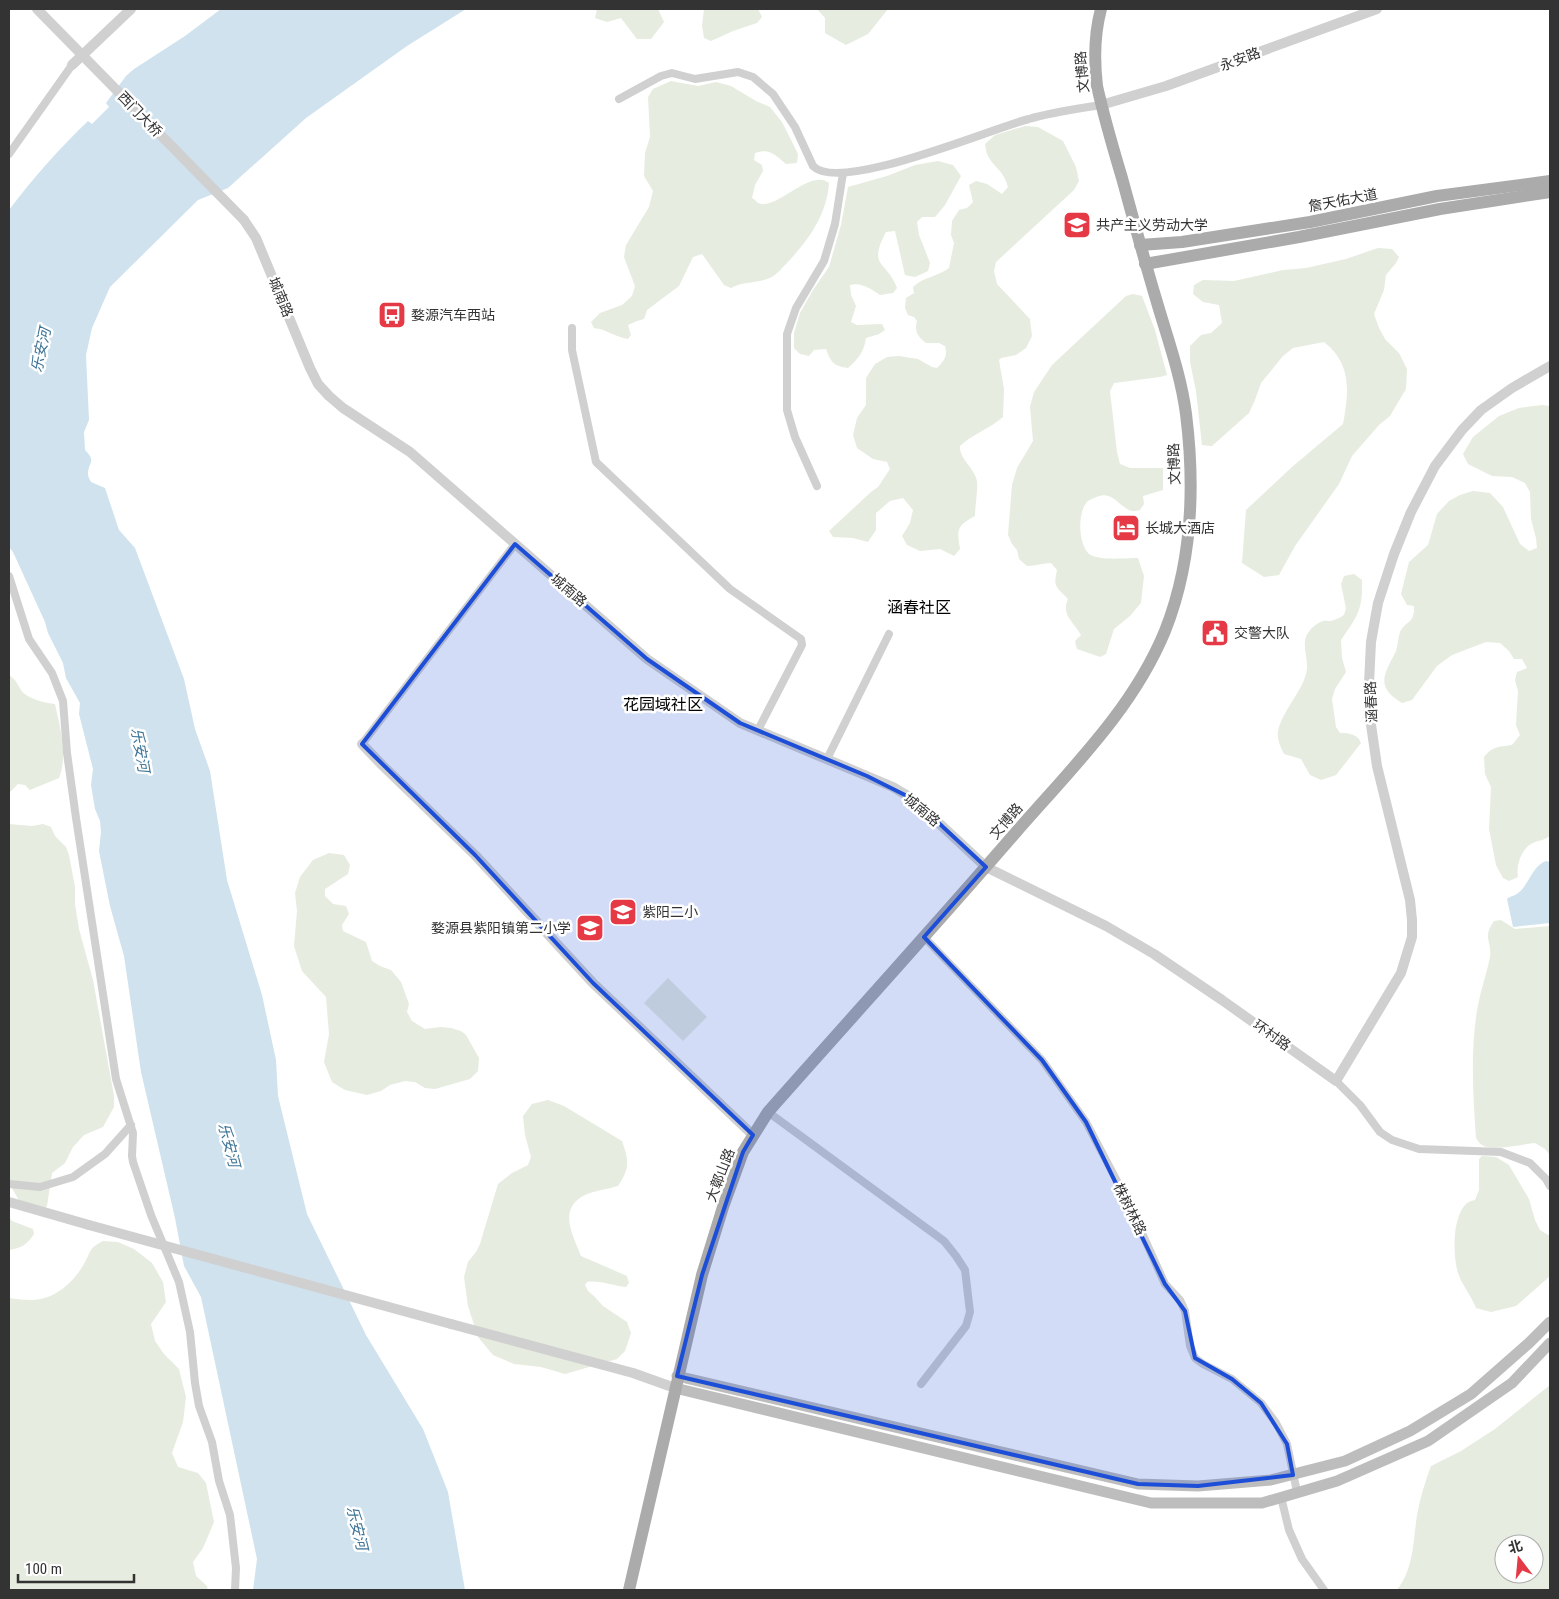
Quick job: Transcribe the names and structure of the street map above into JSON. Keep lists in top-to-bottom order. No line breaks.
{"streets":{"main road":["文博路","詹天佑大道","大鄣山路"],"street":["永安路","西门大桥","城南路","涵春路","环村路","株树林路"]},"crossings":[["永安路","文博路"],["文博路","詹天佑大道"],["文博路","城南路"],["文博路","环村路"],["文博路","大鄣山路"],["西门大桥","城南路"],["城南路","环村路"],["城南路","大鄣山路"],["涵春路","环村路"],["环村路","大鄣山路"],["大鄣山路","株树林路"]],"districts":["涵春社区","花园域社区"],"water":["乐安河"],"places":{"school or university":["共产主义劳动大学","紫阳二小","婺源县紫阳镇第二小学"],"bus stop":["婺源汽车西站"],"hotel":["长城大酒店"],"public building":["交警大队"]},"scale_bar":"100 m","north":"top"}
